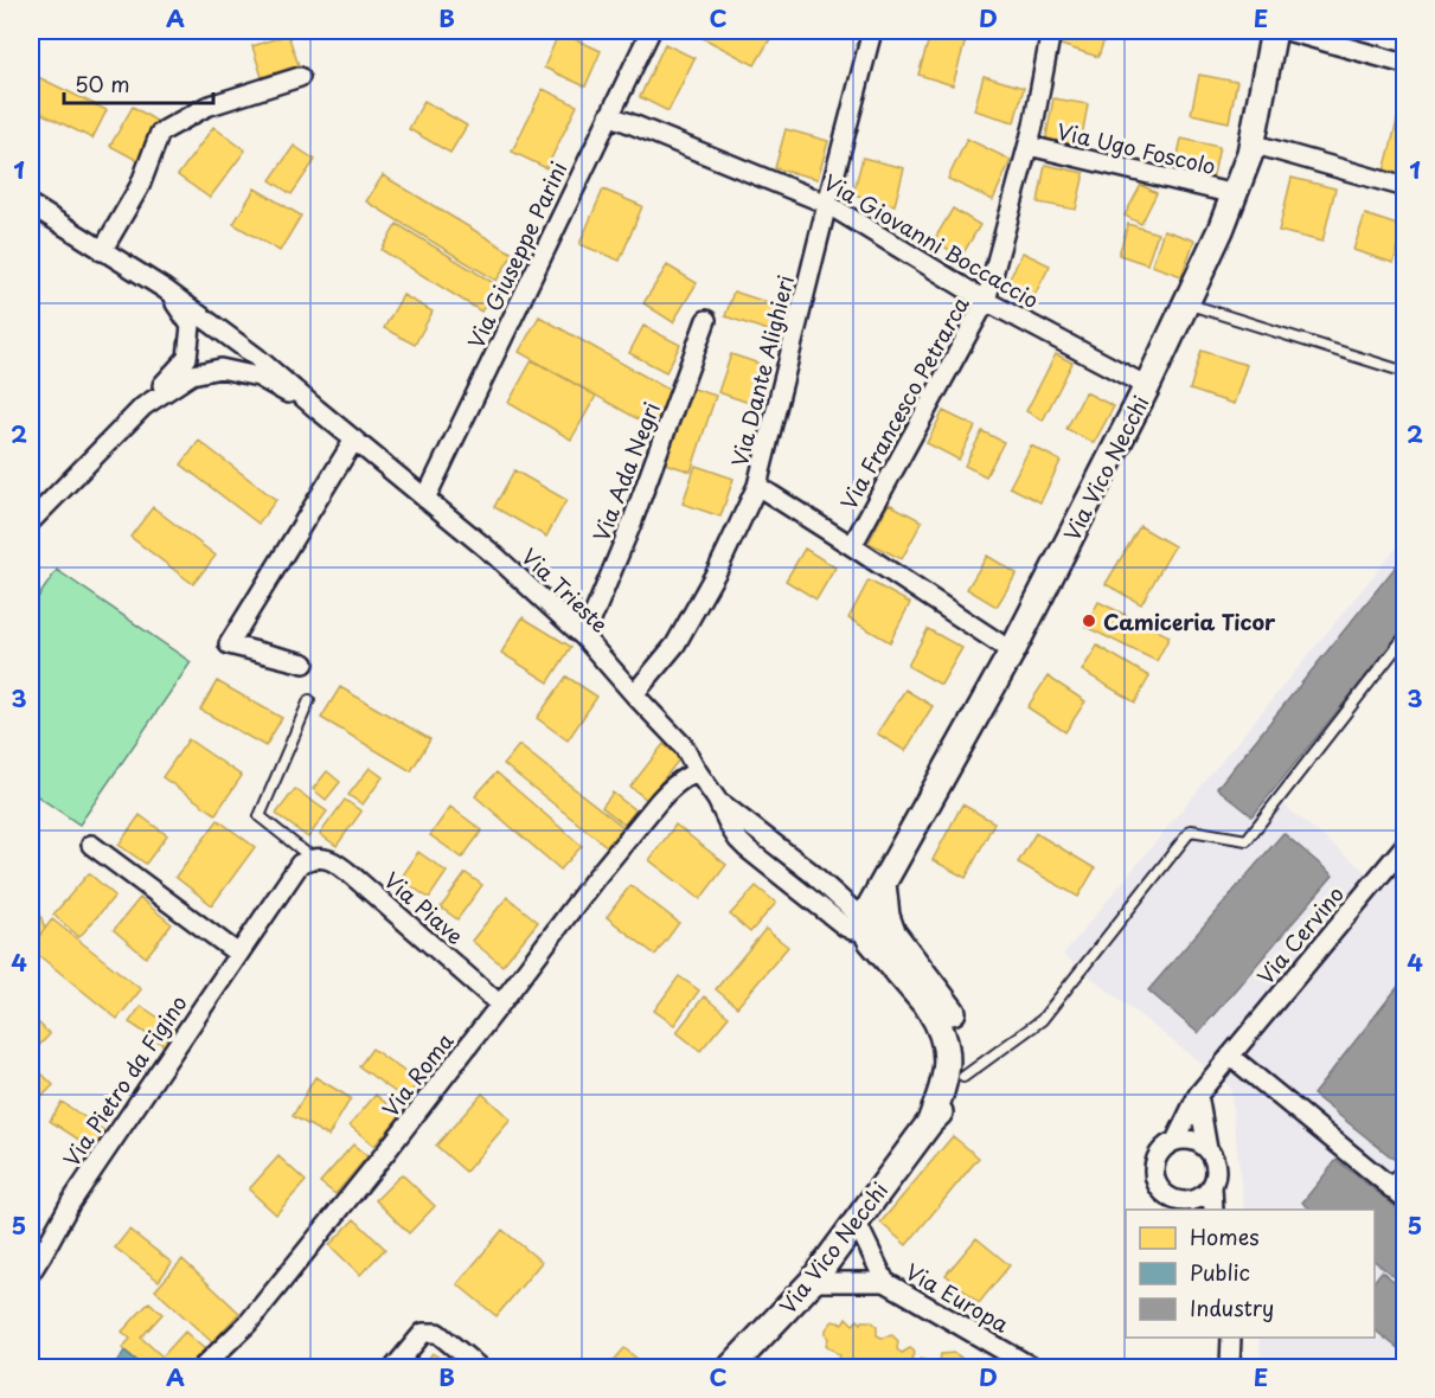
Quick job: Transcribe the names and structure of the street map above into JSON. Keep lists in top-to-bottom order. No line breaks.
{"streets":{"street":["Via Ugo Foscolo","Via Giovanni Boccaccio","Via Giuseppe Parini","Via Dante Alighieri","Via Francesco Petrarca","Via Vico Necchi","Via Ada Negri","Via Trieste","Via Piave","Via Cervino","Via Roma","Via Pietro da Figino","Via Europa"]},"crossings":[["Via Ugo Foscolo","Via Francesco Petrarca"],["Via Ugo Foscolo","Via Vico Necchi"],["Via Giovanni Boccaccio","Via Giuseppe Parini"],["Via Giovanni Boccaccio","Via Dante Alighieri"],["Via Giovanni Boccaccio","Via Francesco Petrarca"],["Via Giovanni Boccaccio","Via Vico Necchi"],["Via Giuseppe Parini","Via Trieste"],["Via Dante Alighieri","Via Trieste"],["Via Vico Necchi","Via Trieste"],["Via Vico Necchi","Via Europa"],["Via Ada Negri","Via Trieste"],["Via Trieste","Via Roma"],["Via Piave","Via Roma"]],"places":["Camiceria Ticor"],"legend":["Homes","Public","Industry"],"scale_bar":"50 m","grid":{"columns":["A","B","C","D","E"],"rows":["1","2","3","4","5"]}}
